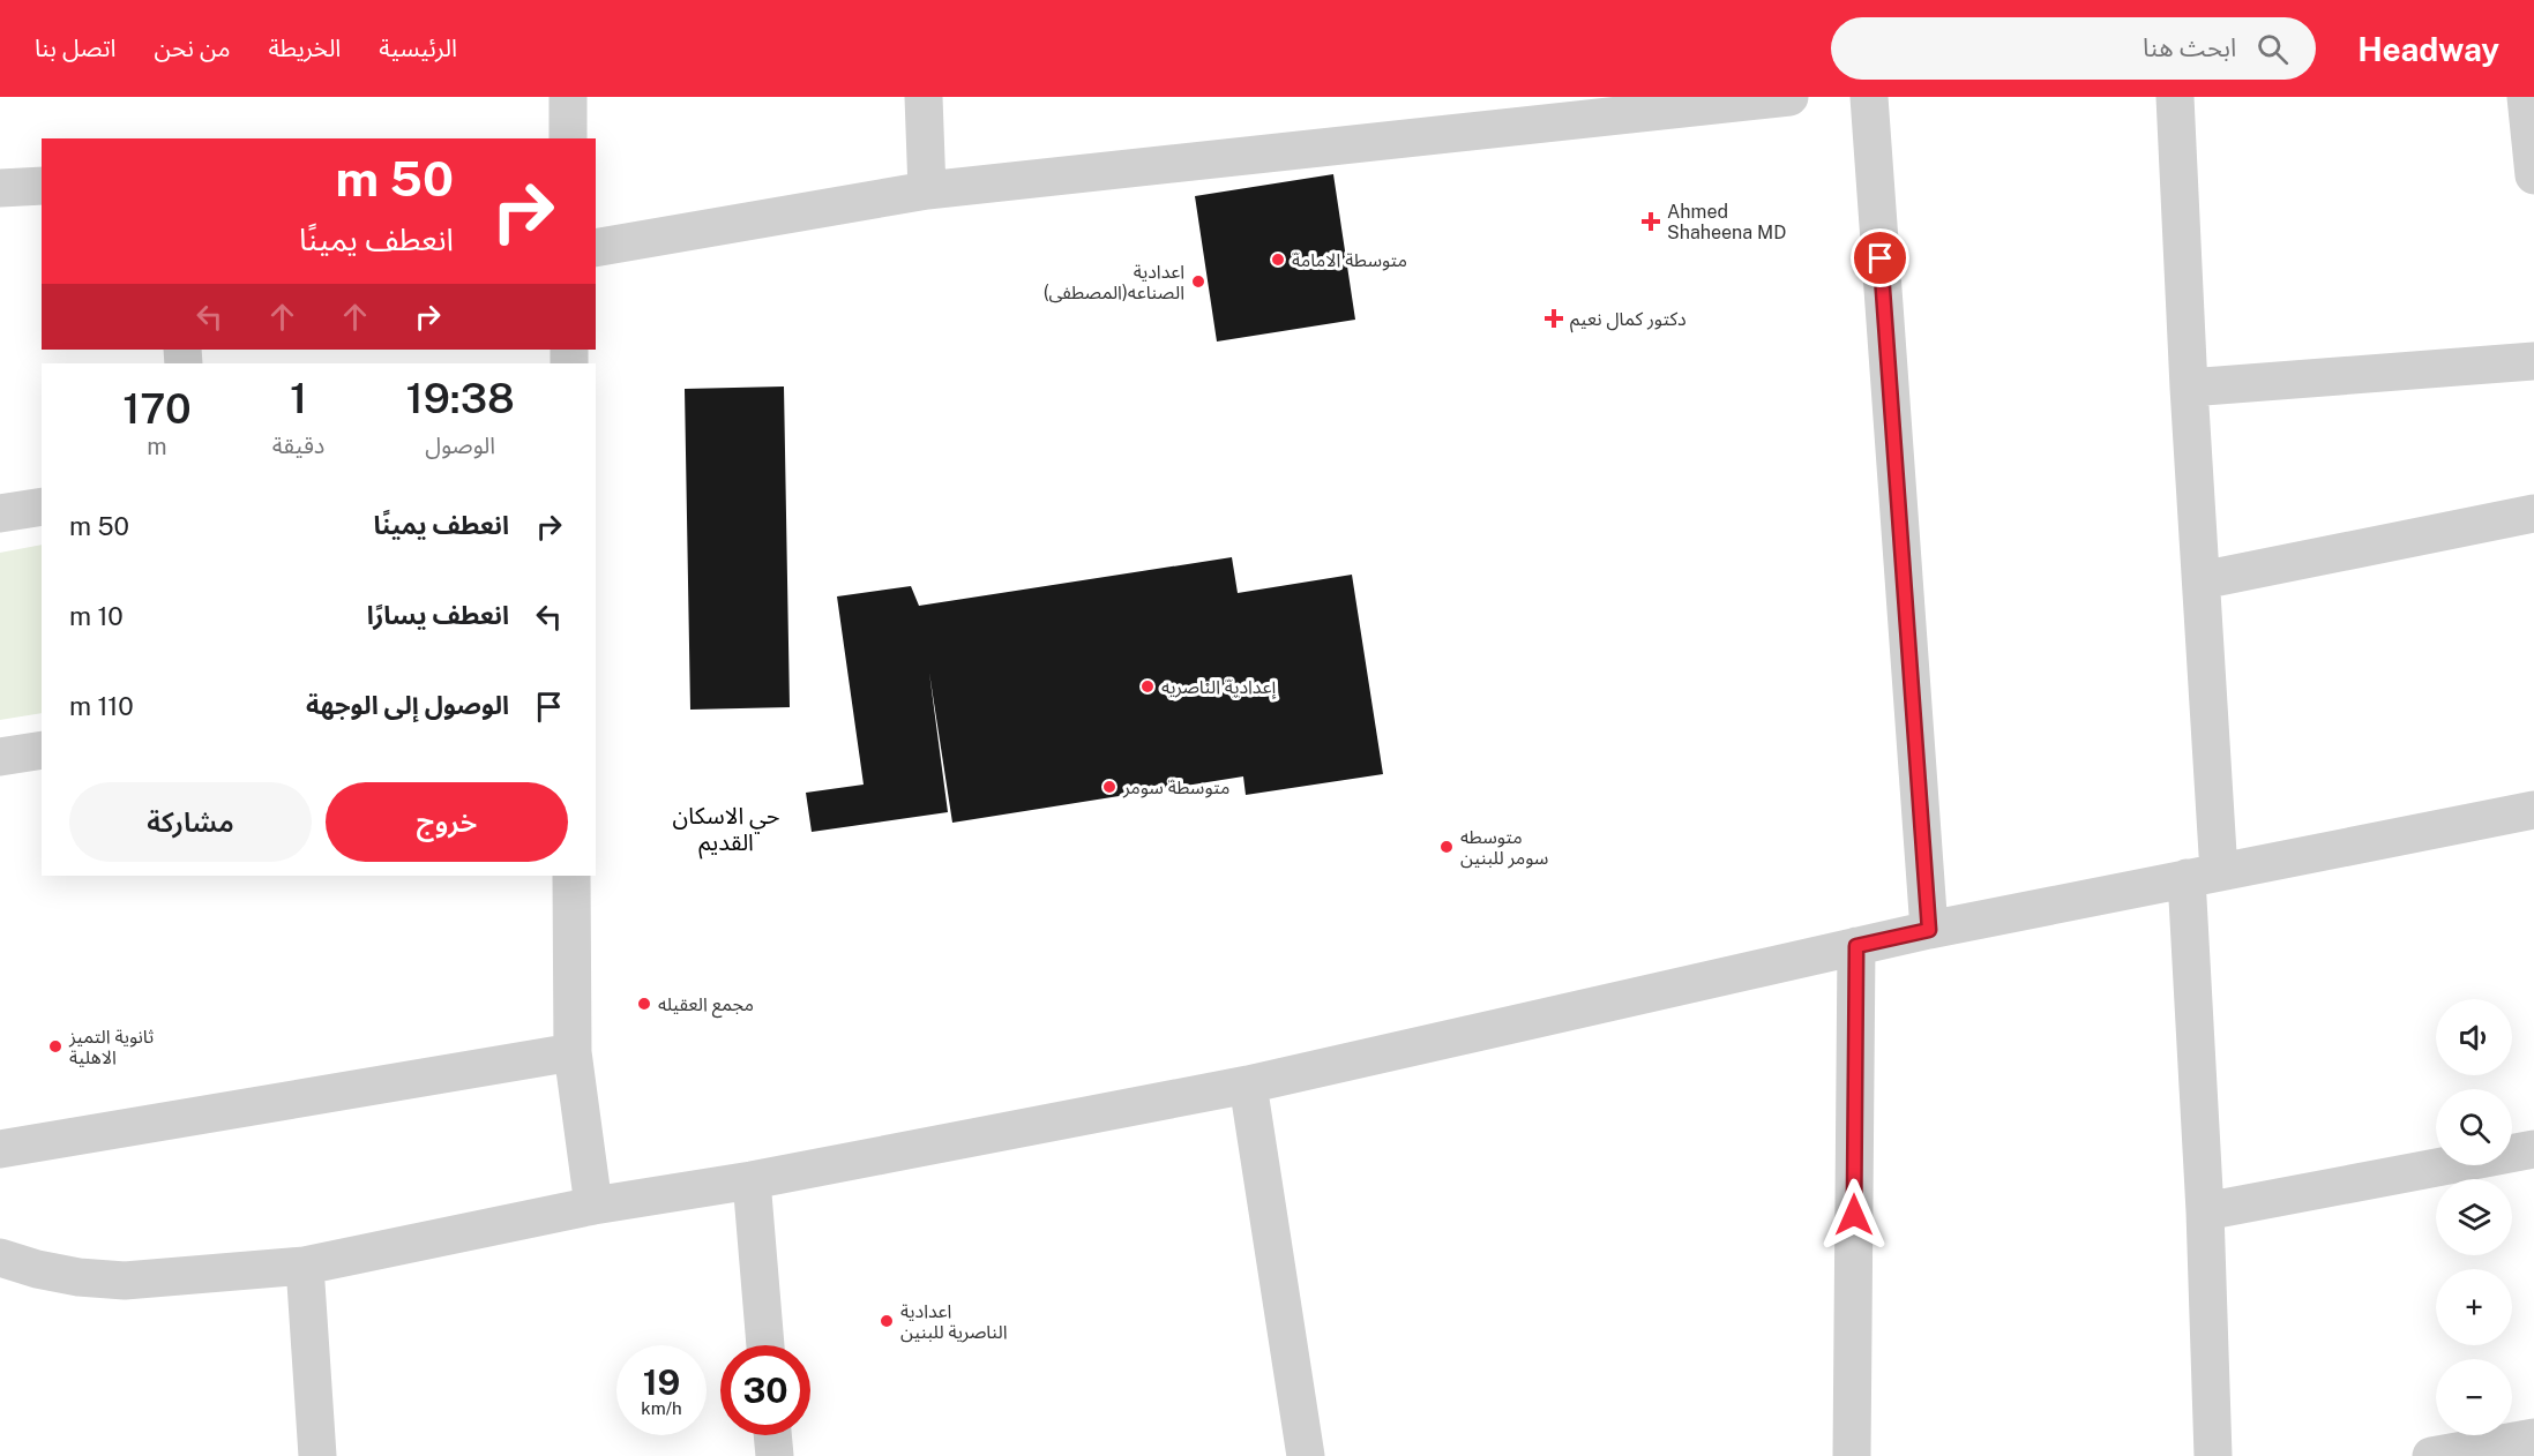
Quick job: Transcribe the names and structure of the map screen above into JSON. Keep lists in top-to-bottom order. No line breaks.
{"districts":["حي الاسكان القديم"],"places":{"health":["Ahmed Shaheena MD","دكتور كمال نعيم"],"other":["متوسطة الامامة","اعدادية الصناعه(المصطفى)","إعدادية الناصريه","متوسطة سومر","متوسطه سومر للبنين","مجمع العقيله","ثانوية التميز الاهلية","اعدادية الناصرية للبنين"]},"page":{"header":"Headway","search":"ابحث هنا","nav":["الرئيسية","الخريطة","من نحن","اتصل بنا"],"turn":["50 m","انعطف يمينًا"],"eta":["19:38","الوصول","1","دقيقة","170","m"],"list":[{"name":"انعطف يمينًا","value":"50 m"},{"name":"انعطف يسارًا","value":"10 m"},{"name":"الوصول إلى الوجهة","value":"110 m"}],"buttons":["خروج","مشاركة"],"map_buttons":["+","−"],"speed":"19 km/h","limit":"30"}}
